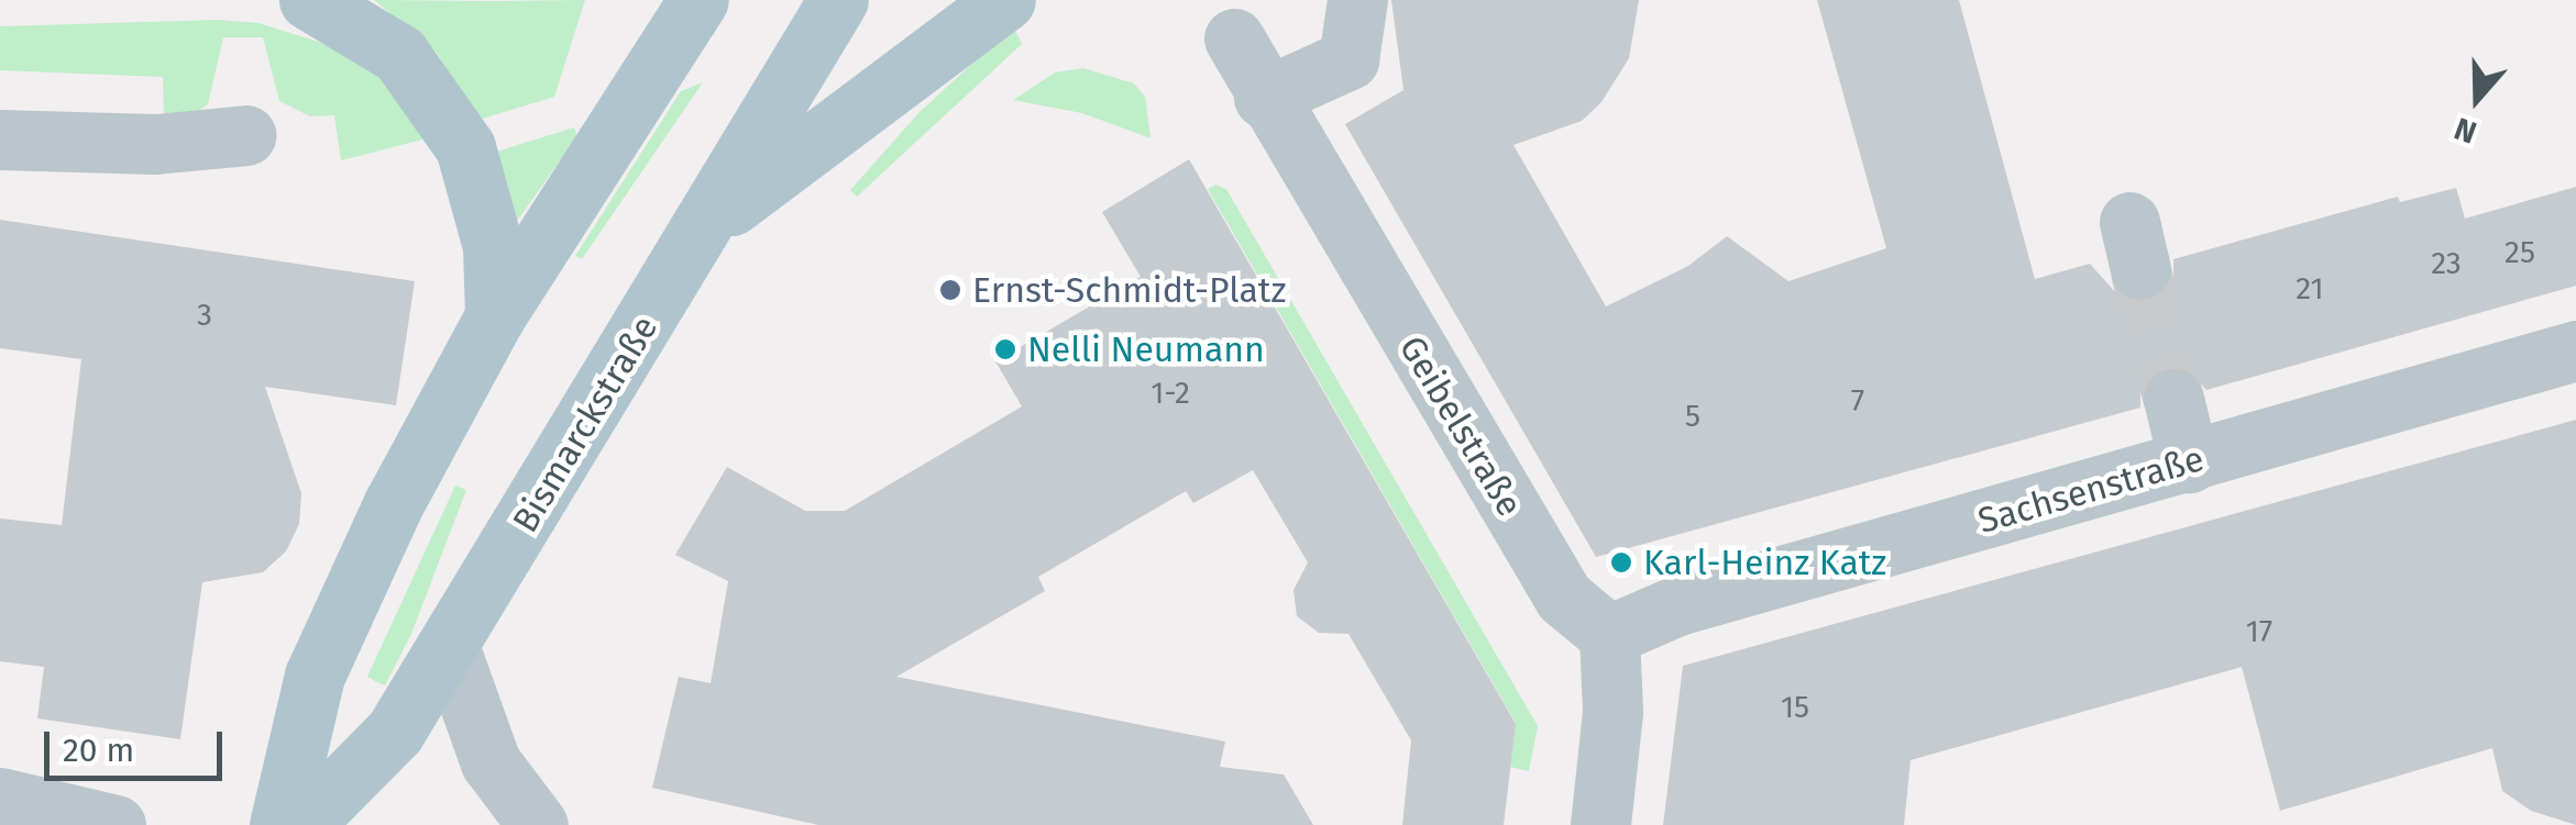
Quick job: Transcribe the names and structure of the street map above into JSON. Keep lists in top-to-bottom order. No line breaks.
{"streets":{"main road":["Bismarckstraße"],"street":["Geibelstraße","Sachsenstraße"]},"crossings":[["Geibelstraße","Sachsenstraße"]],"places":["Ernst-Schmidt-Platz","Nelli Neumann","Karl-Heinz Katz"],"house_numbers":["25","23","21","3","1-2","7","5","17","15"],"scale_bar":"20 m","north":"bottom"}
